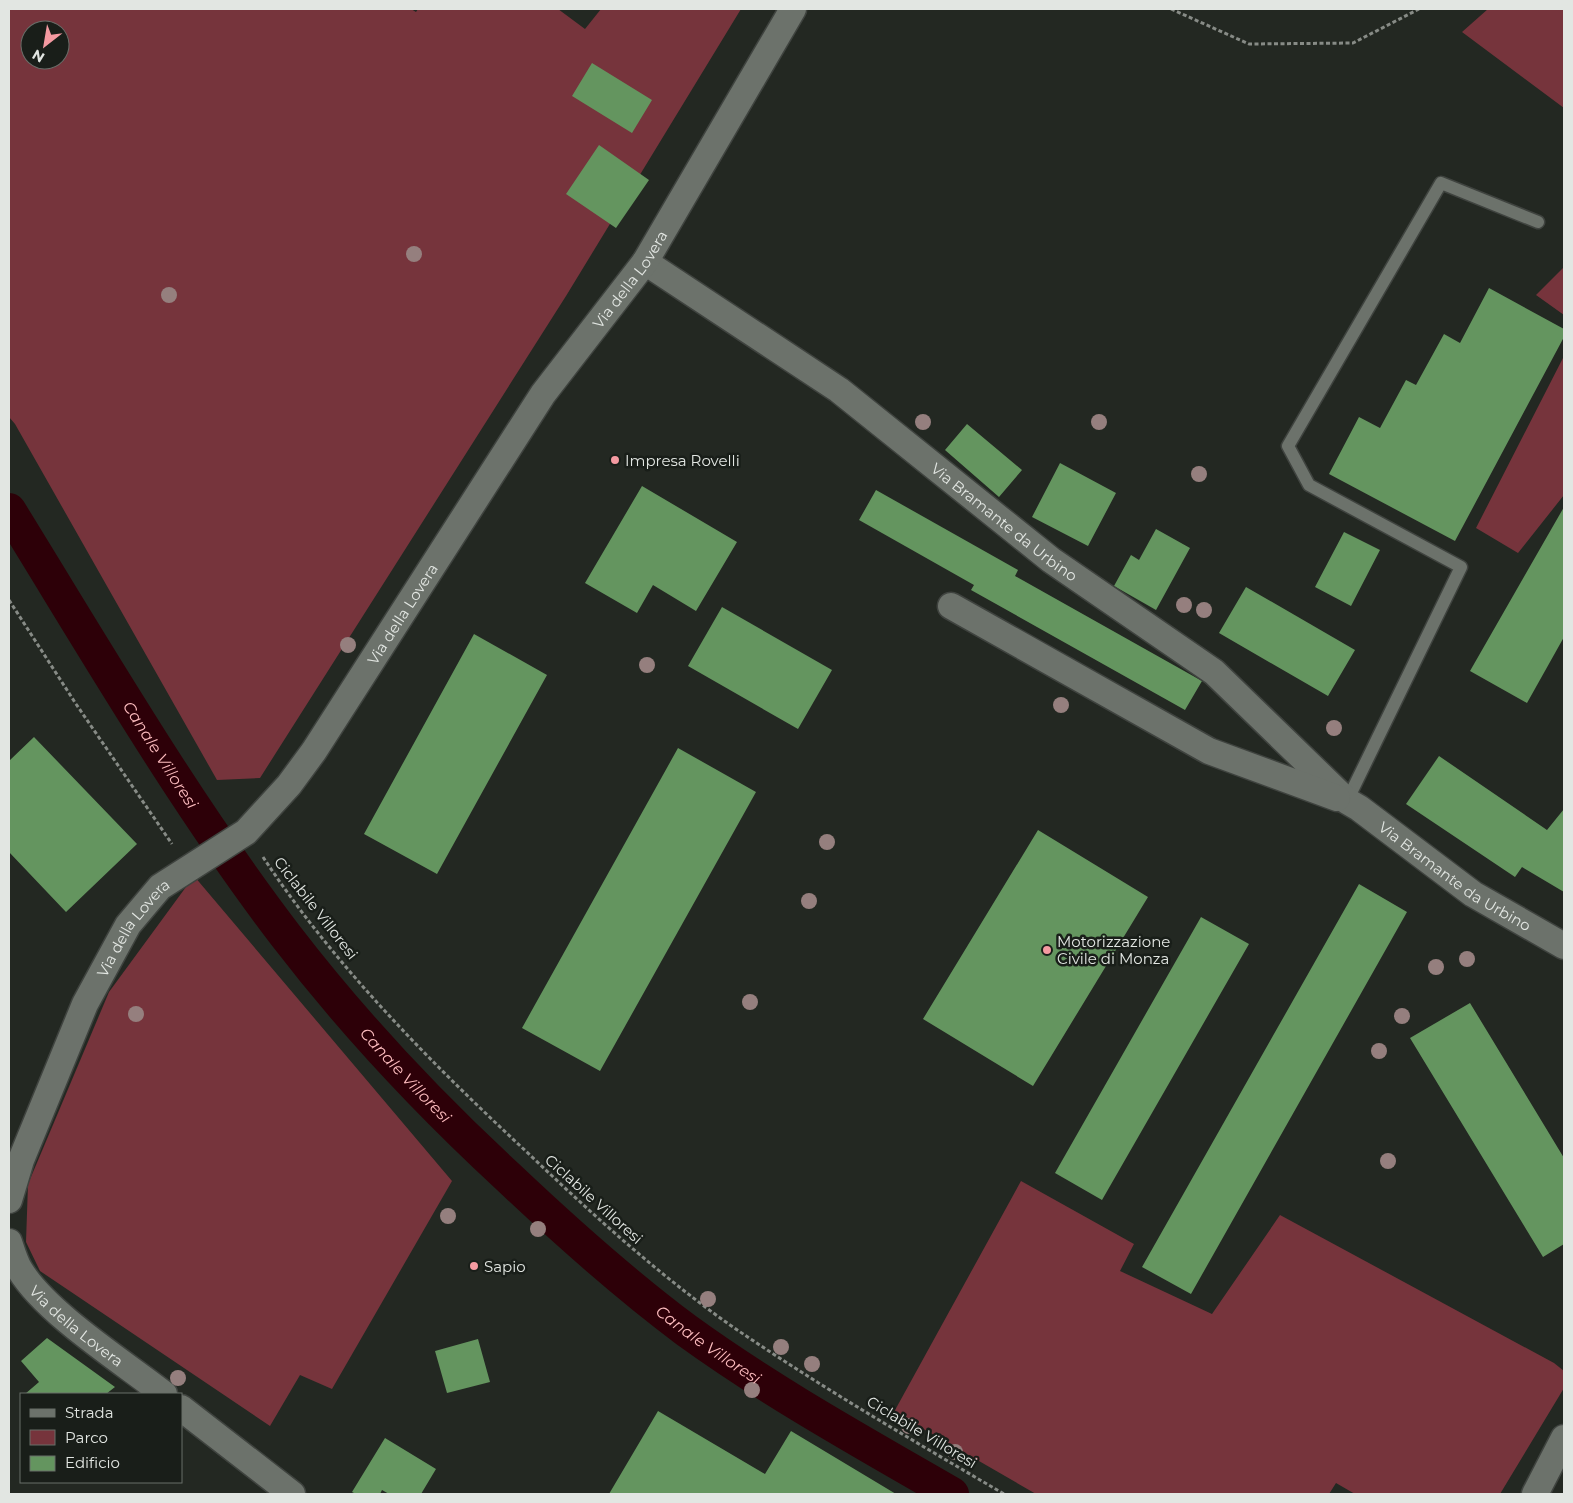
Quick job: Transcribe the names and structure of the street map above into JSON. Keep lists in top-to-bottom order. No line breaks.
{"streets":{"street":["Via della Lovera","Via Bramante da Urbino"],"path":["Ciclabile Villoresi"]},"crossings":[["Via della Lovera","Via Bramante da Urbino"],["Via della Lovera","Ciclabile Villoresi"]],"water":["Canale Villoresi"],"places":["Impresa Rovelli","Motorizzazione Civile di Monza","Sapio"],"legend":["Strada","Parco","Edificio"],"north":"bottom left"}
